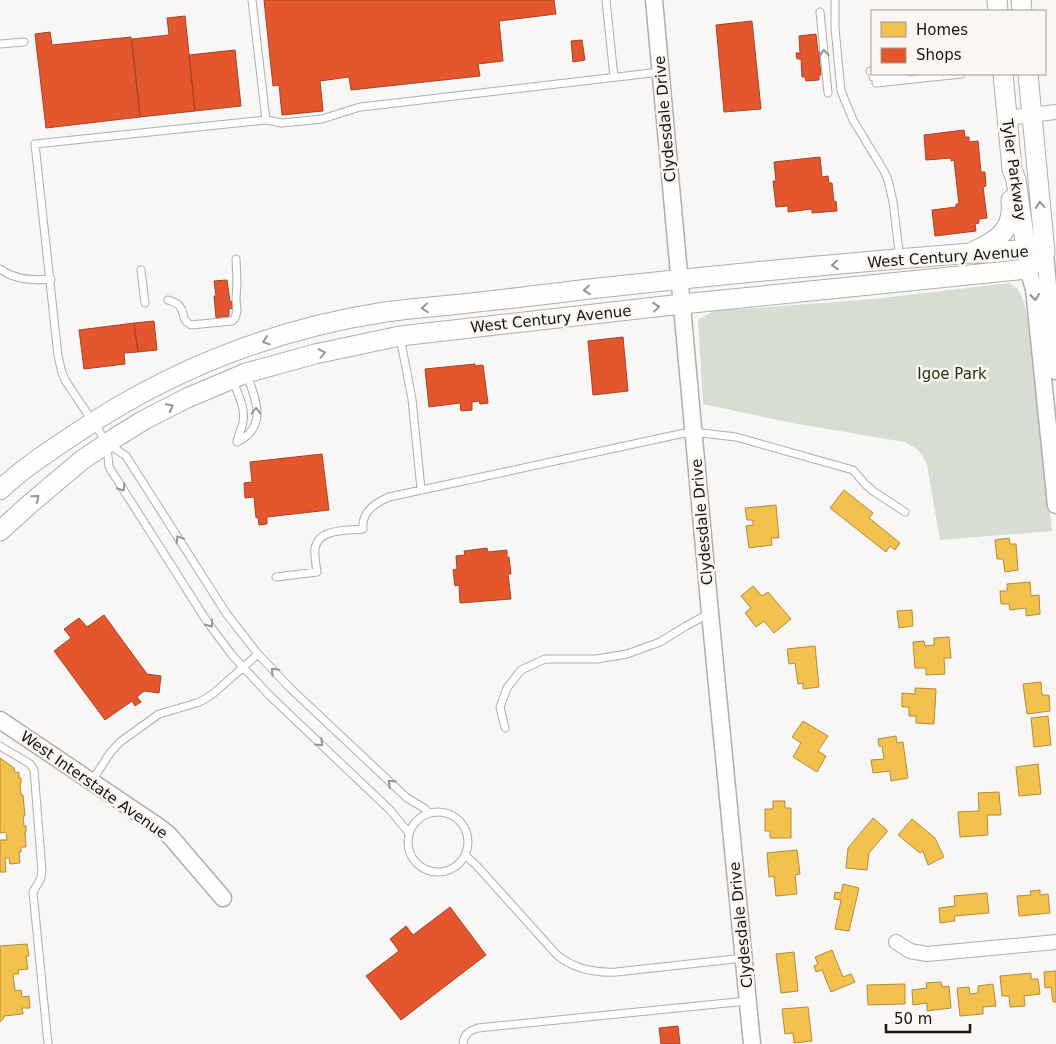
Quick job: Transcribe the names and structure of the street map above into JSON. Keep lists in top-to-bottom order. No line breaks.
{"streets":{"main road":["Tyler Parkway","West Century Avenue"],"street":["Clydesdale Drive","West Interstate Avenue"]},"crossings":[["Clydesdale Drive","West Century Avenue"],["Tyler Parkway","West Century Avenue"]],"parks":["Igoe Park"],"legend":["Homes","Shops"],"scale_bar":"50 m"}
